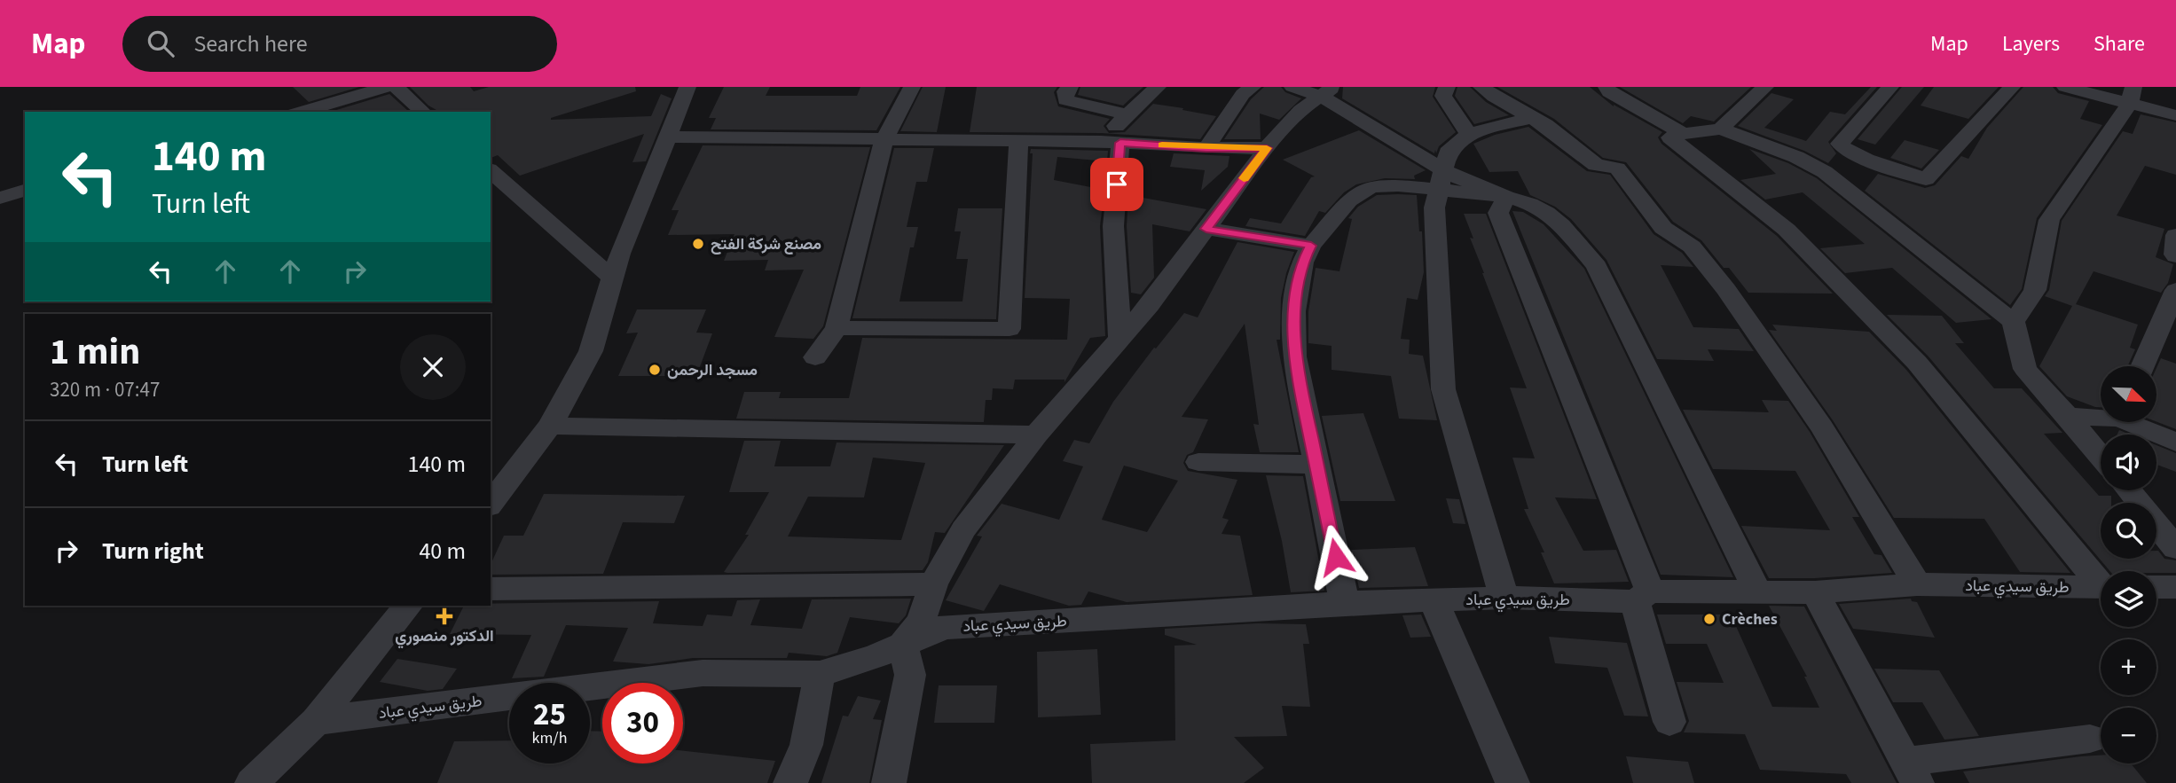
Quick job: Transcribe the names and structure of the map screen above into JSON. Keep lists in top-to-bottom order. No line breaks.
{"streets":{"street":["طريق سيدي عباد"]},"places":{"other":["مصنع شركة الفتح","مسجد الرحمن","Crèches"],"health":["الدكتور منصوري"]},"north":"bottom right","page":{"header":"Map","search":"Search here","nav":["Map","Layers","Share"],"turn":["140 m","Turn left"],"heading":["1 min","320 m · 07:47"],"map_buttons":["+","−"],"list":[{"name":"Turn left","value":"140 m"},{"name":"Turn right","value":"40 m"}],"speed":"25 km/h","limit":"30"}}
